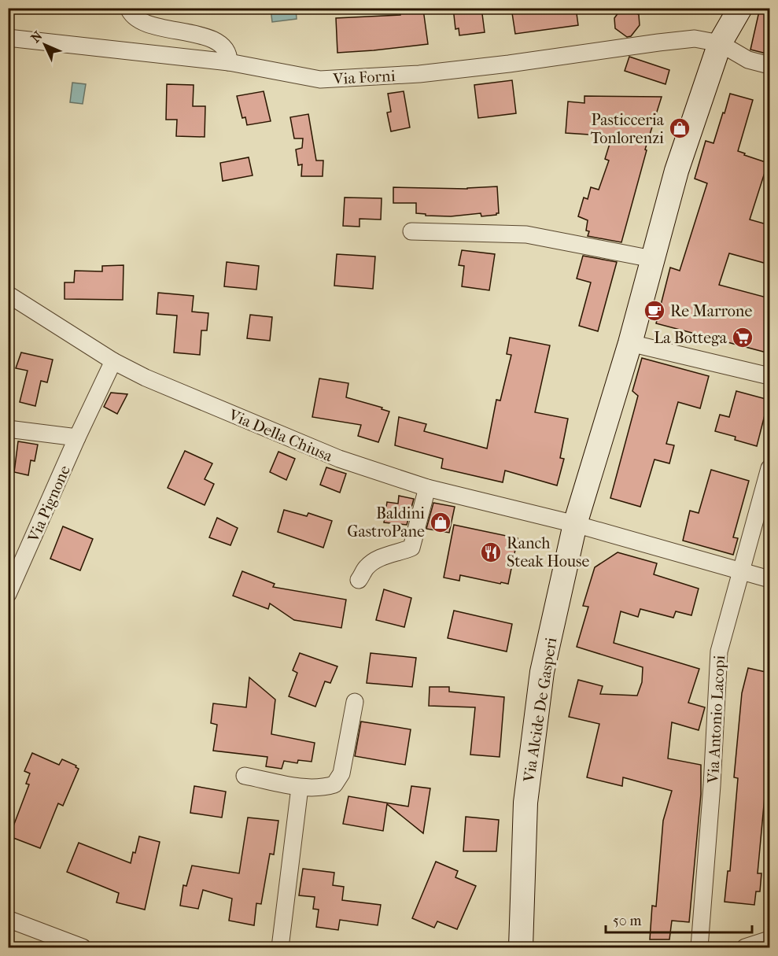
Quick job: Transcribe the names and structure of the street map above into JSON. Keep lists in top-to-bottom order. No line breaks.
{"streets":{"main road":["Via Alcide De Gasperi"],"street":["Via Forni","Via Della Chiusa","Via Pignone","Via Antonio Lacopi"]},"crossings":[["Via Forni","Via Alcide De Gasperi"],["Via Della Chiusa","Via Pignone"],["Via Della Chiusa","Via Alcide De Gasperi"],["Via Della Chiusa","Via Antonio Lacopi"]],"places":{"shop":["Pasticceria Tonlorenzi","Baldini GastroPane"],"cafe":["Re Marrone"],"supermarket":["La Bottega"],"restaurant":["Ranch Steak House"]},"scale_bar":"50 m","north":"top left"}
